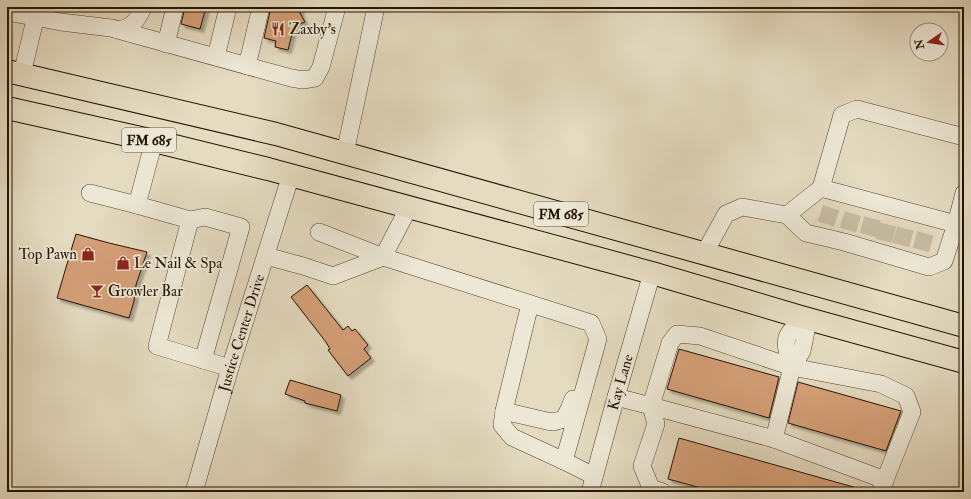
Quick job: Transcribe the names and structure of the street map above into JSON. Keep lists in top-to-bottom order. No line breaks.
{"streets":{"main road":["FM 685"],"street":["Justice Center Drive","Kay Lane"]},"crossings":[["FM 685","Justice Center Drive"],["FM 685","Kay Lane"]],"places":{"restaurant":["Zaxby's"],"shop":["Top Pawn","Le Nail & Spa"],"bar":["Growler Bar"]},"north":"left"}
